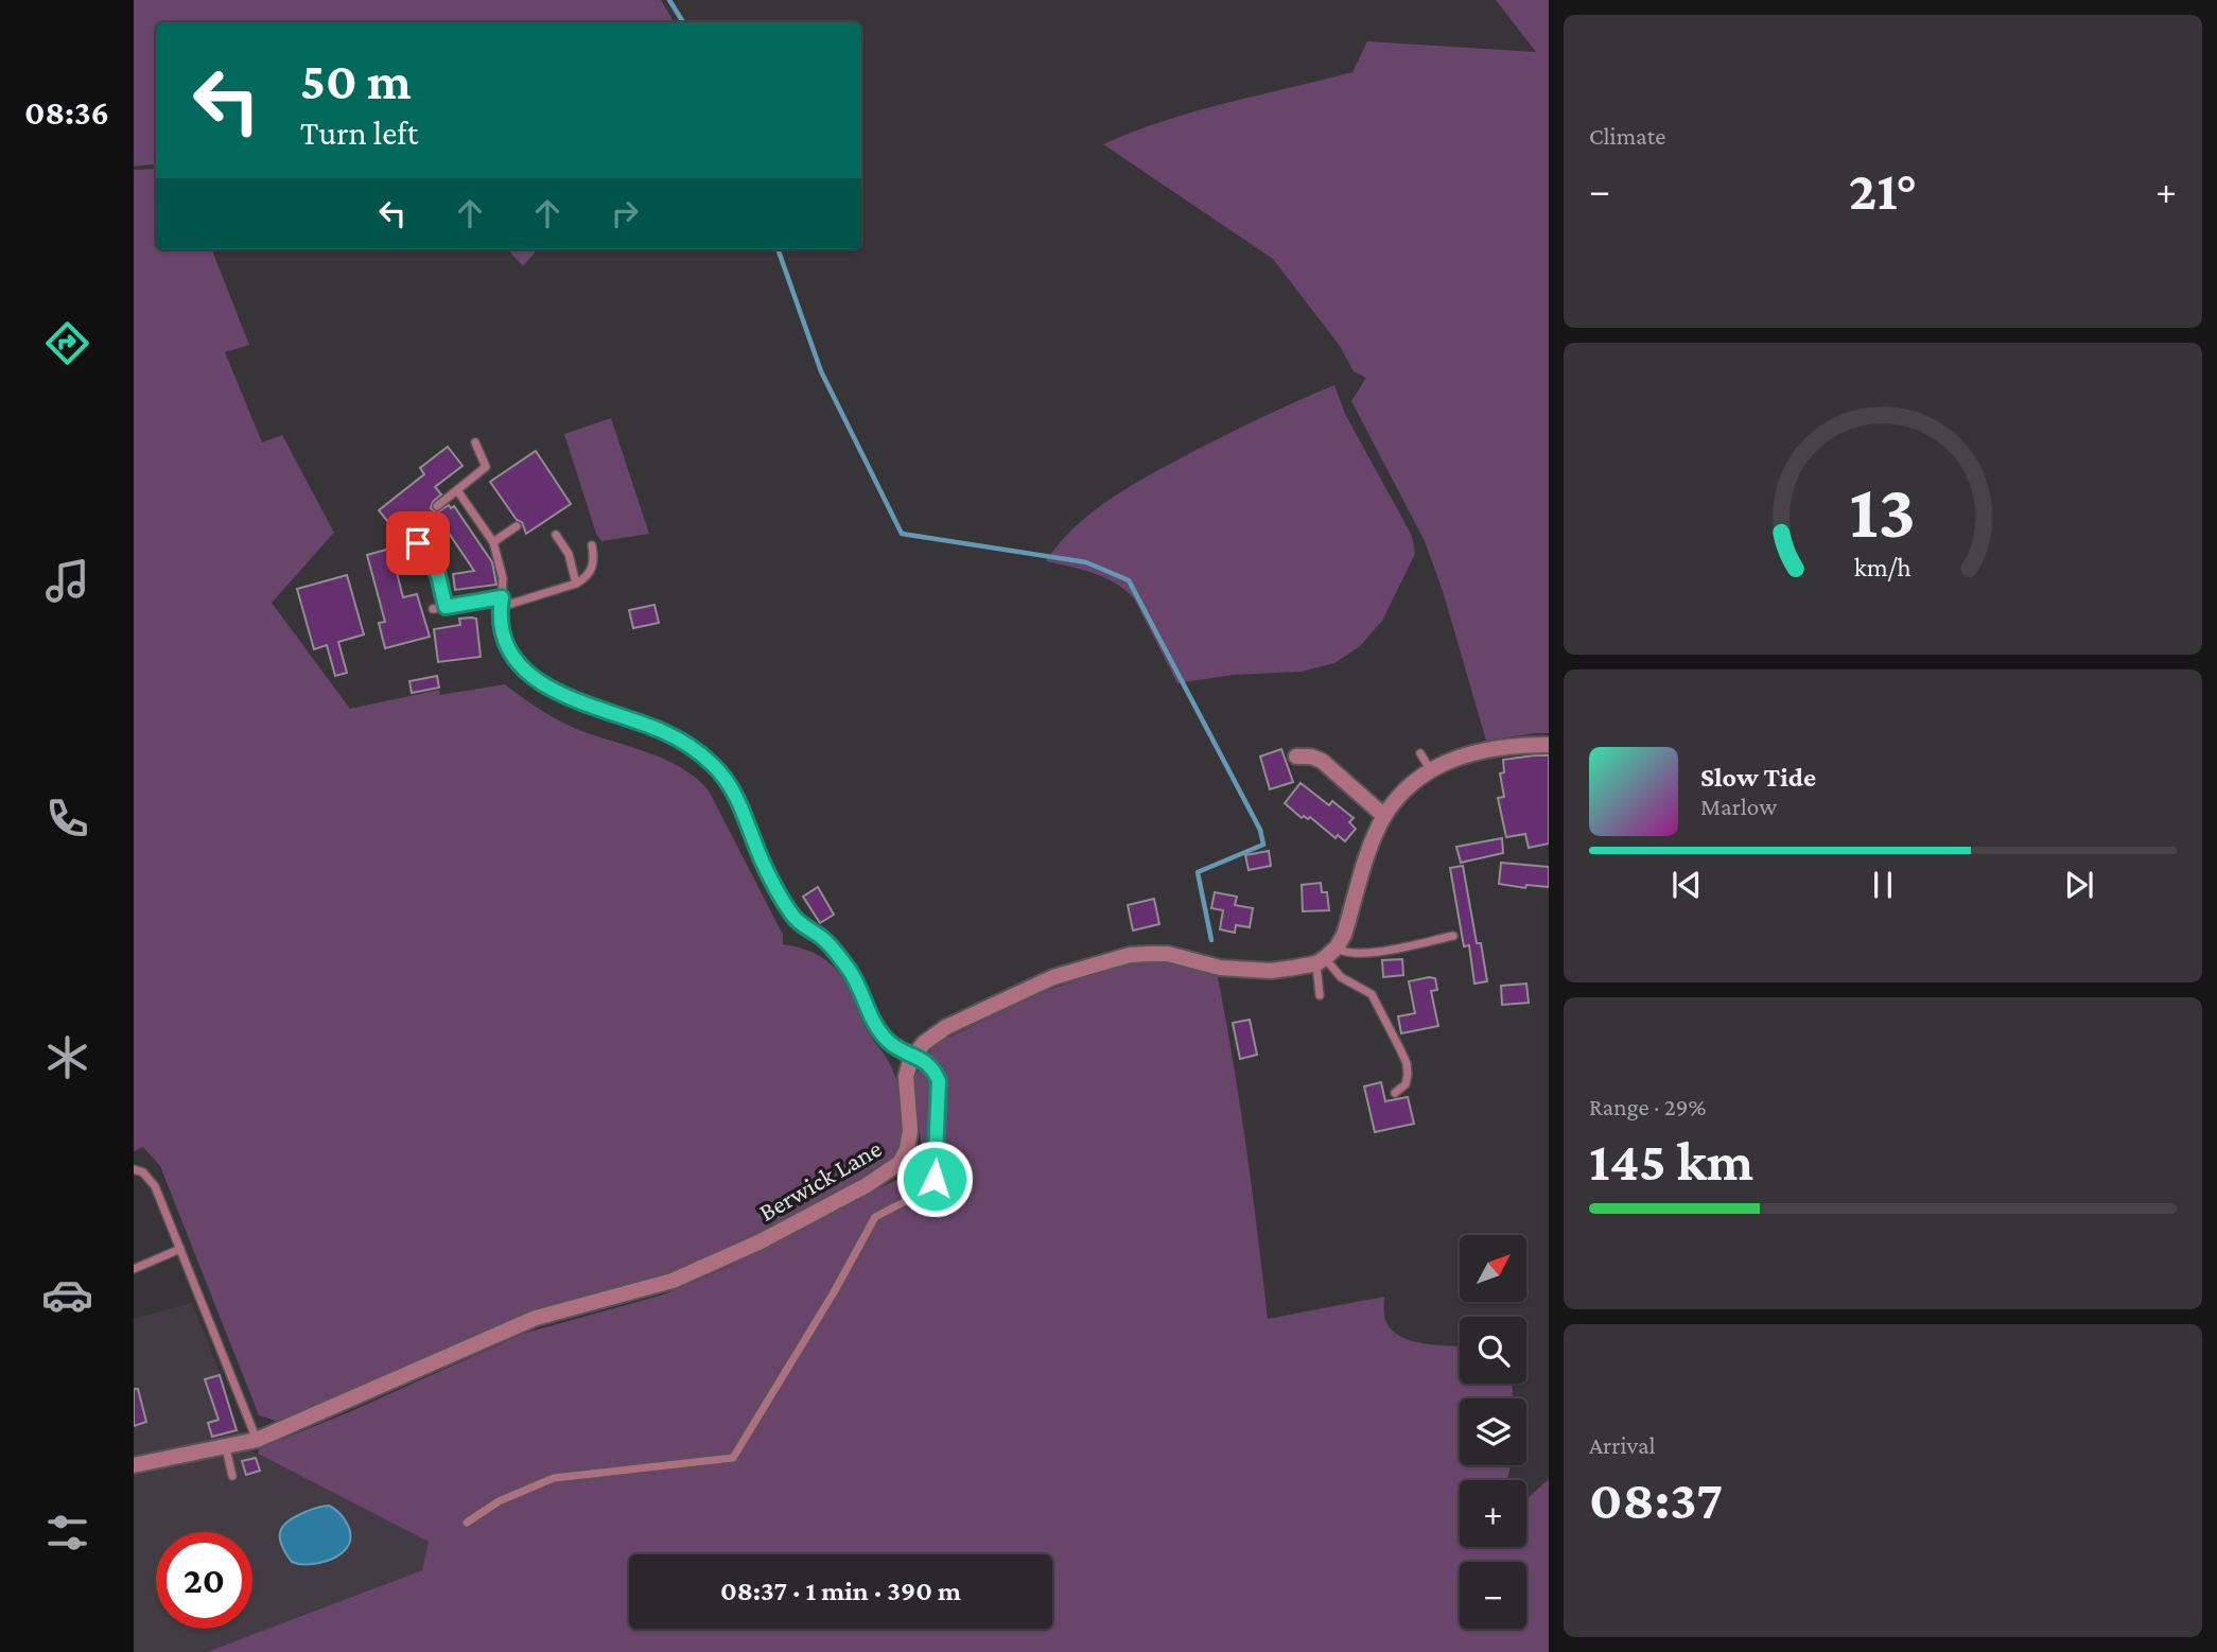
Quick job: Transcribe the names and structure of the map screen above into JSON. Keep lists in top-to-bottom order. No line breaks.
{"streets":{"street":["Berwick Lane"]},"north":"top right","page":{"tabs":"08:36","tile":["Climate",["Range · 29%","145 km"],["Arrival","08:37"]],"turn":["50 m","Turn left"],"heat":["−","21°","+"],"song":["Slow Tide","Marlow"],"map_buttons":["+","−"],"limit":"20","trip":"08:37 · 1 min · 390 m","gauge":["13","km/h"]}}
